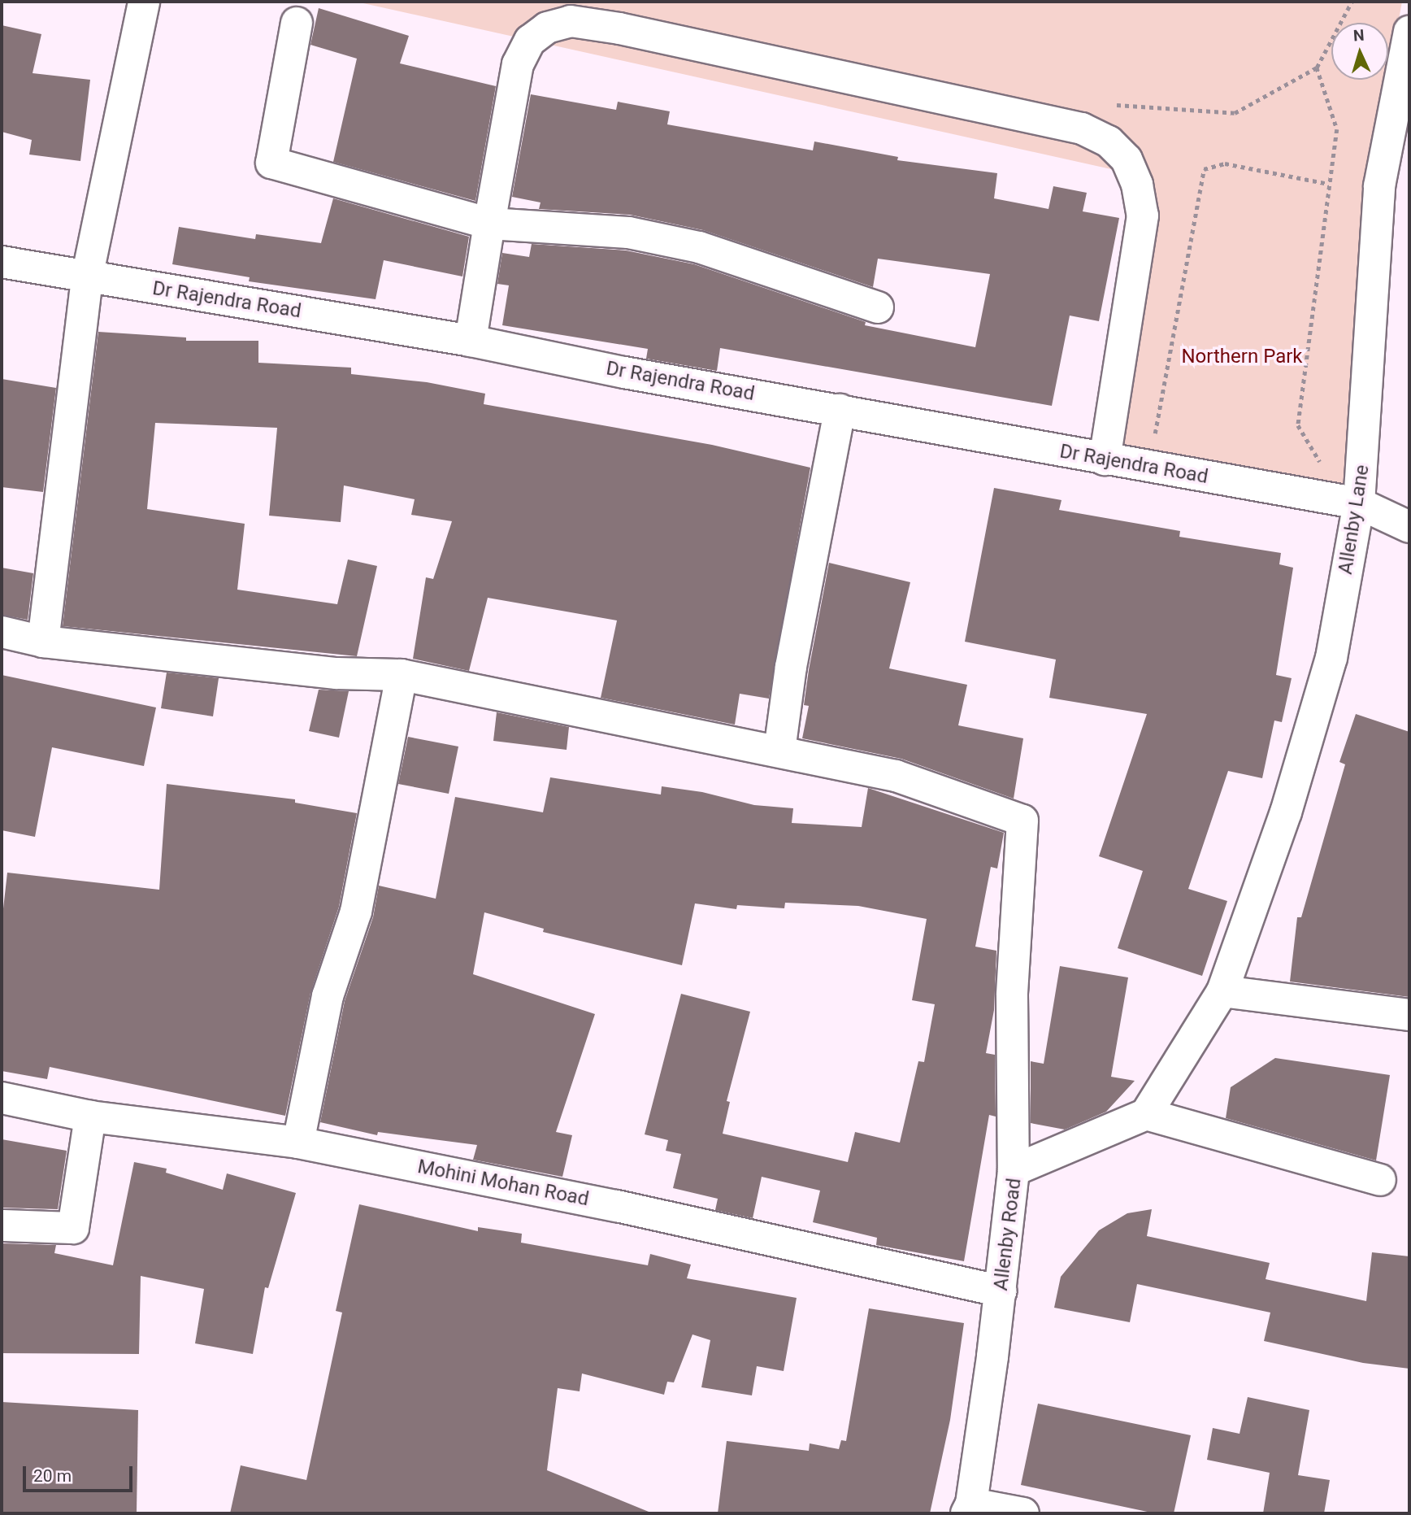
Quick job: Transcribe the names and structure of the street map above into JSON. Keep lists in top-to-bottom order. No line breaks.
{"streets":{"street":["Dr Rajendra Road","Allenby Lane","Mohini Mohan Road","Allenby Road"]},"crossings":[["Dr Rajendra Road","Allenby Lane"],["Mohini Mohan Road","Allenby Road"]],"parks":["Northern Park"],"scale_bar":"20 m","north":"top"}
